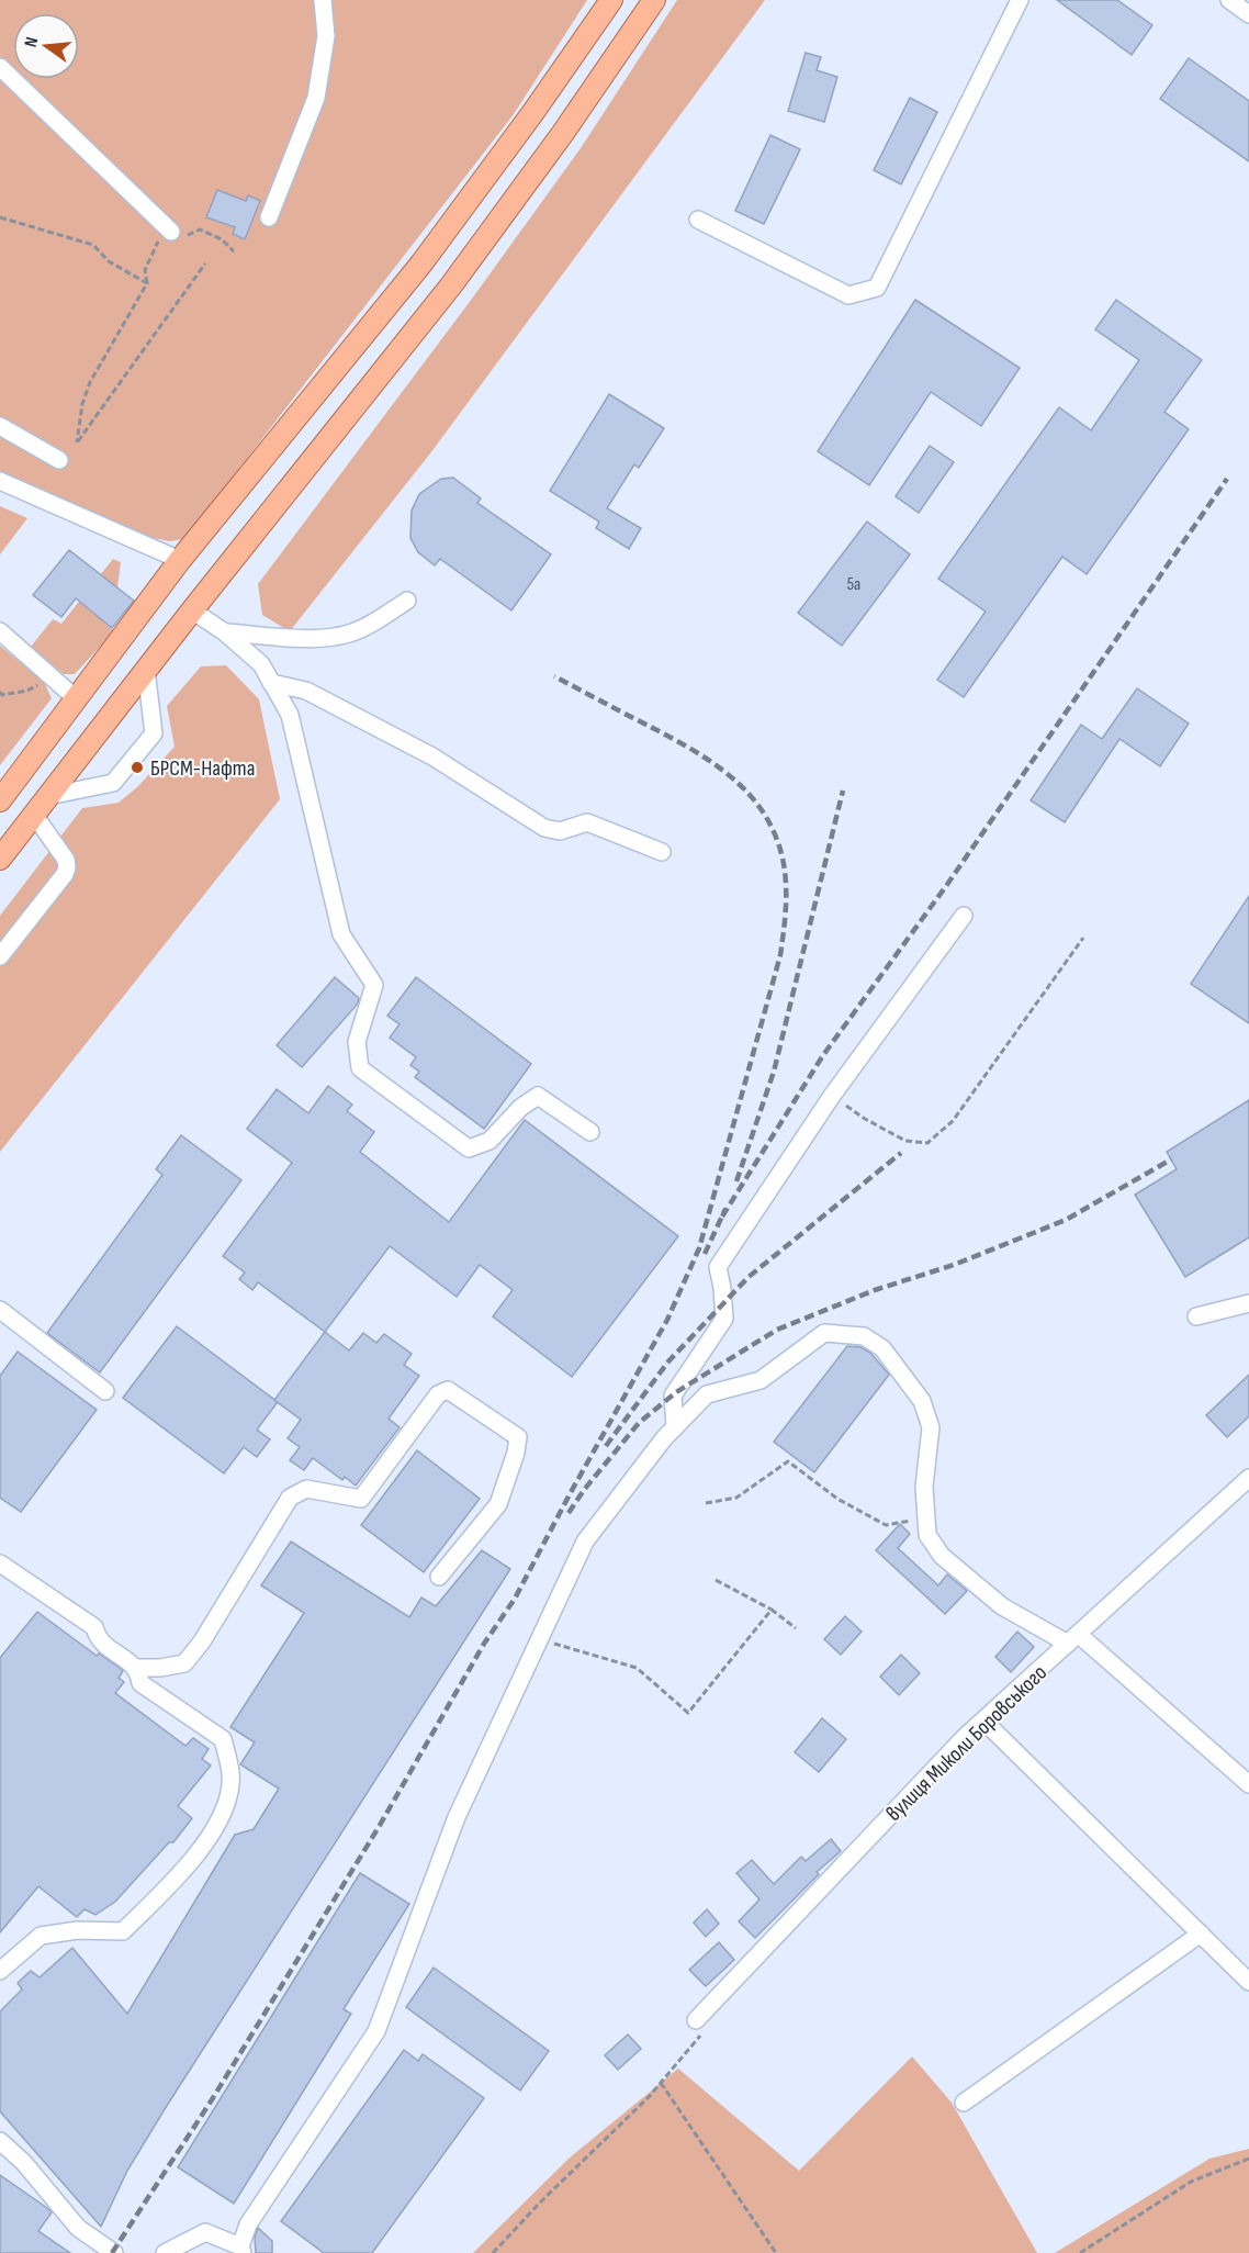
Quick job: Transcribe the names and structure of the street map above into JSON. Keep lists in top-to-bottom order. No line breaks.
{"streets":{"street":["вулиця Миколи Боровського"]},"places":["БРСМ-Нафта"],"house_numbers":["5а"],"north":"left"}
